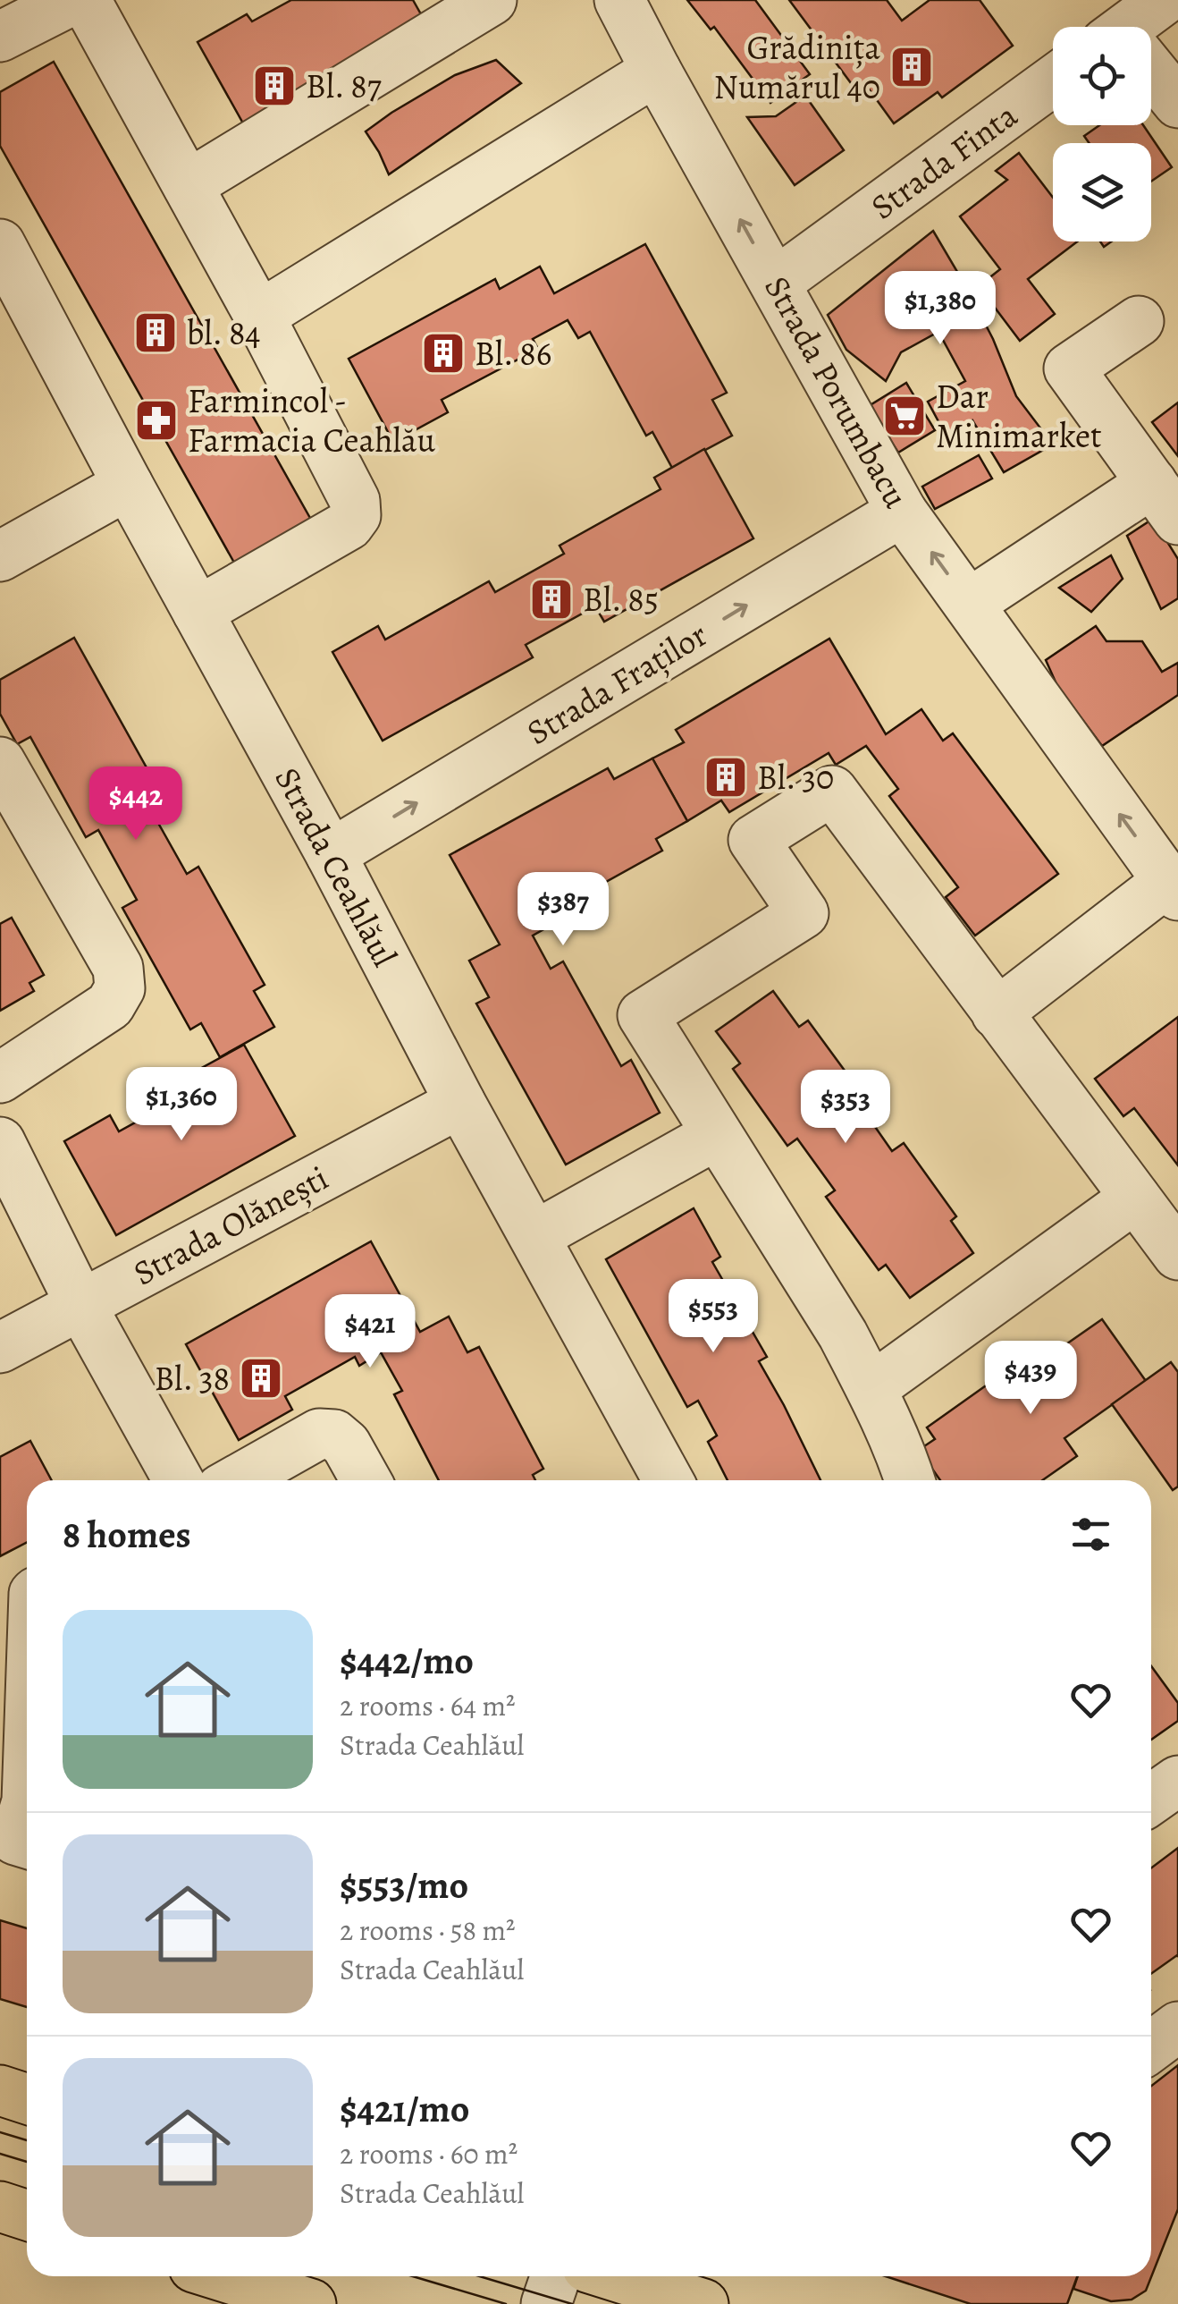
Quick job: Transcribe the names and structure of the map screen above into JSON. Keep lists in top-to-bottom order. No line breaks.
{"streets":{"street":["Strada Finta","Strada Porumbacu","Strada Fraților","Strada Ceahlăul","Strada Olănești"]},"crossings":[["Strada Finta","Strada Porumbacu"],["Strada Porumbacu","Strada Fraților"],["Strada Fraților","Strada Ceahlăul"],["Strada Ceahlăul","Strada Olănești"]],"one_way":["Strada Porumbacu"],"places":{"building":["Grădinița Numărul 40","Bl. 87","bl. 84","Bl. 86","Bl. 85","Bl. 30","Bl. 38"],"supermarket":["Dar Minimarket"],"pharmacy":["Farmincol - Farmacia Ceahlău"]},"page":{"price":["$1,380","$442","$387","$1,360","$353","$553","$421","$439"],"heading":"8 homes","list":[{"name":"$442/mo","note":"2 rooms · 64 m² · Strada Ceahlăul"},{"name":"$553/mo","note":"2 rooms · 58 m² · Strada Ceahlăul"},{"name":"$421/mo","note":"2 rooms · 60 m² · Strada Ceahlăul"}]}}
